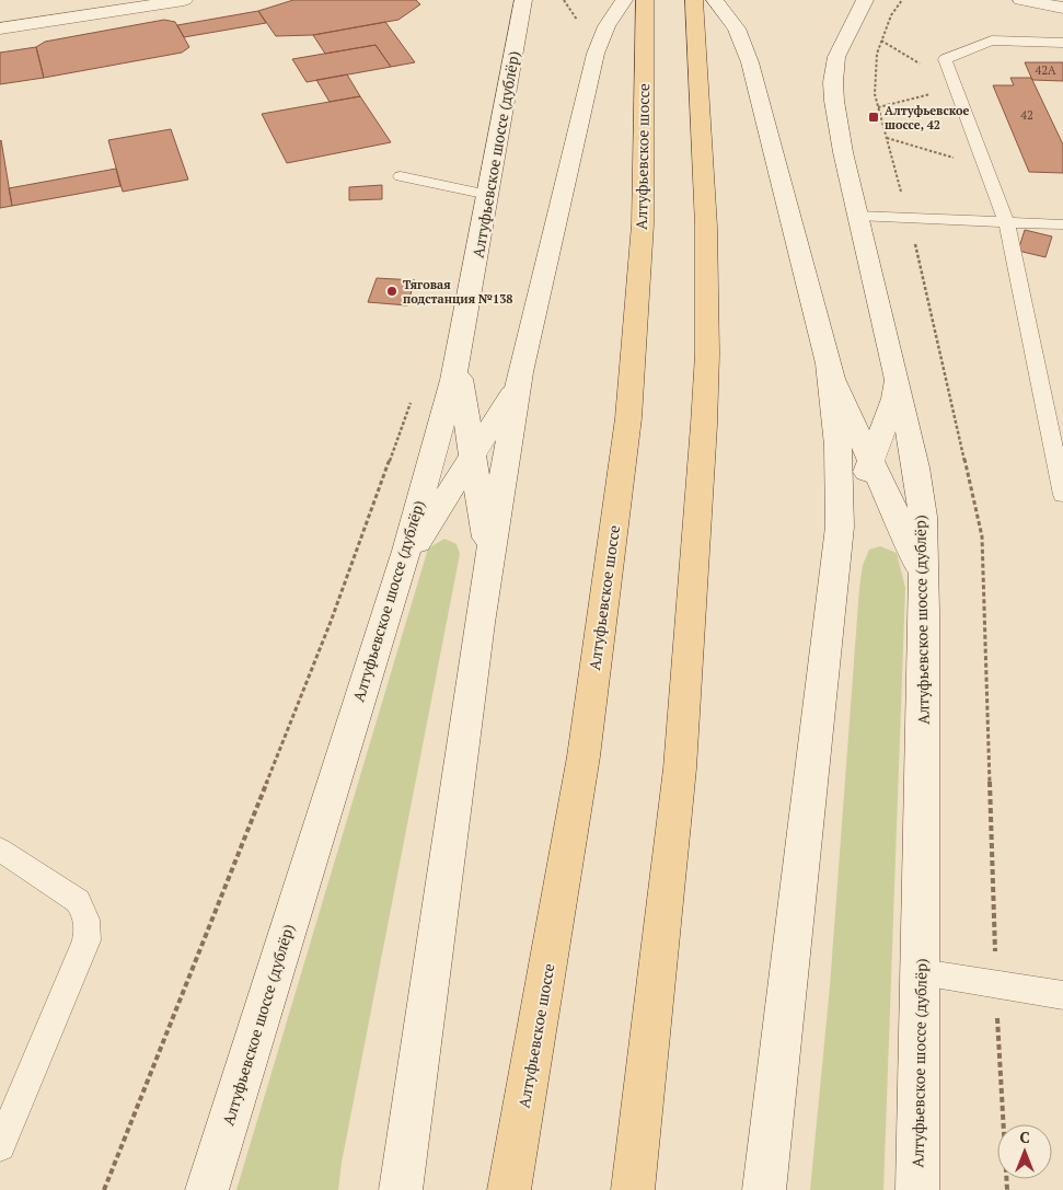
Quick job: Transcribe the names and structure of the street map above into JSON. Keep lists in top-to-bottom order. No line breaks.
{"streets":{"main road":["Алтуфьевское шоссе (дублёр)","Алтуфьевское шоссе"]},"places":{"transit":["Алтуфьевское шоссе, 42"],"other":["Тяговая подстанция №138"]},"house_numbers":["42А","42"],"north":"top"}
